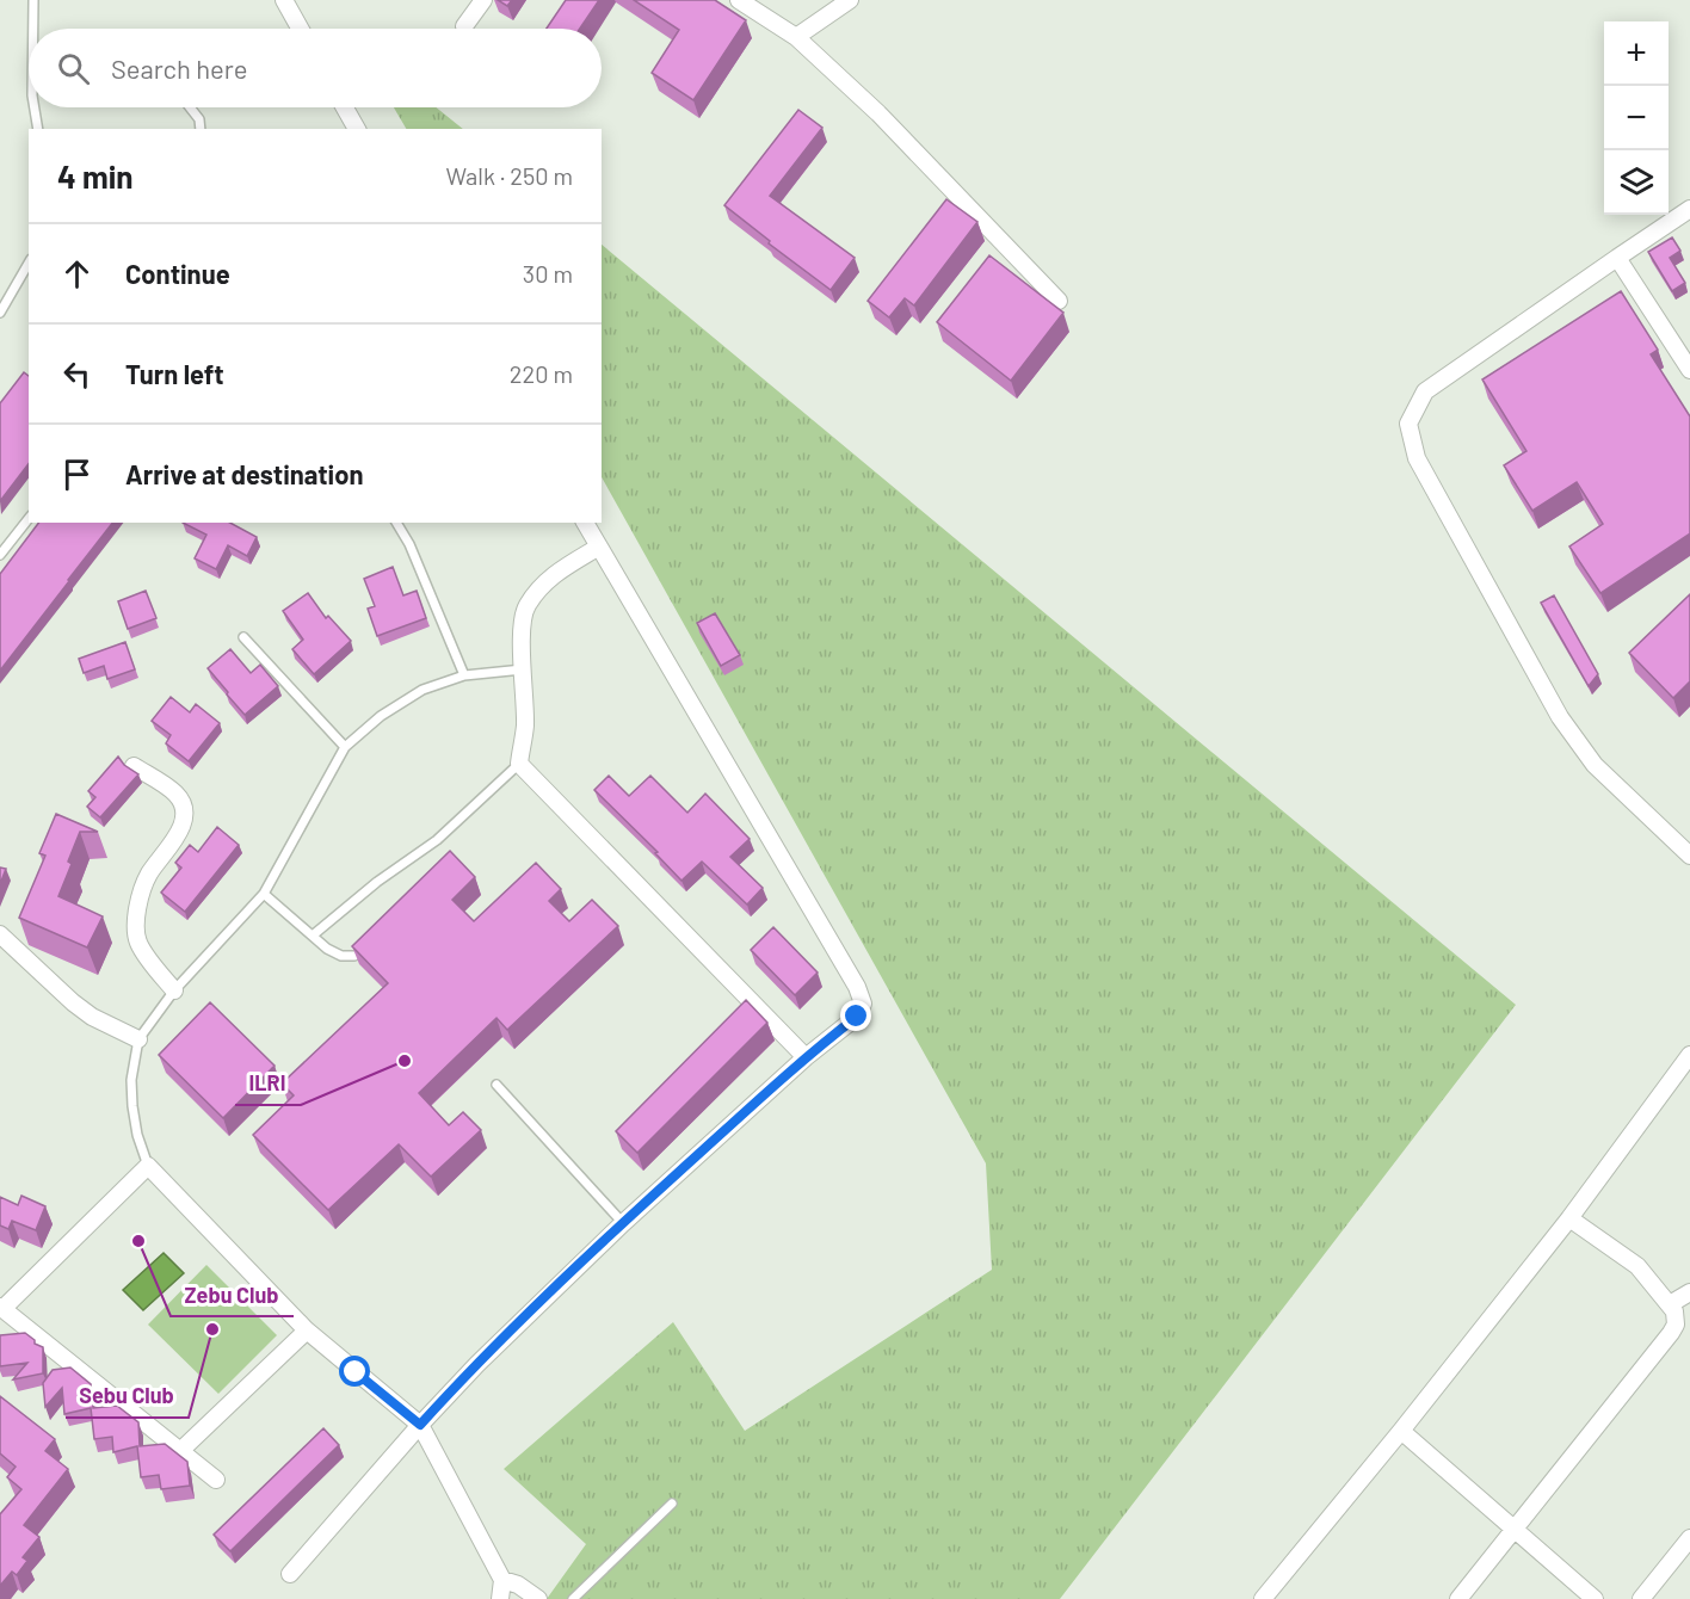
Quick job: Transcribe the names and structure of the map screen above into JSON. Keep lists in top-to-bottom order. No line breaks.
{"places":["ILRI","Zebu Club","Sebu Club"],"page":{"map_buttons":["+","−"],"search":"Search here","heading":["4 min","Walk · 250 m"],"list":[["Continue","30 m"],["Turn left","220 m"],"Arrive at destination"]}}
